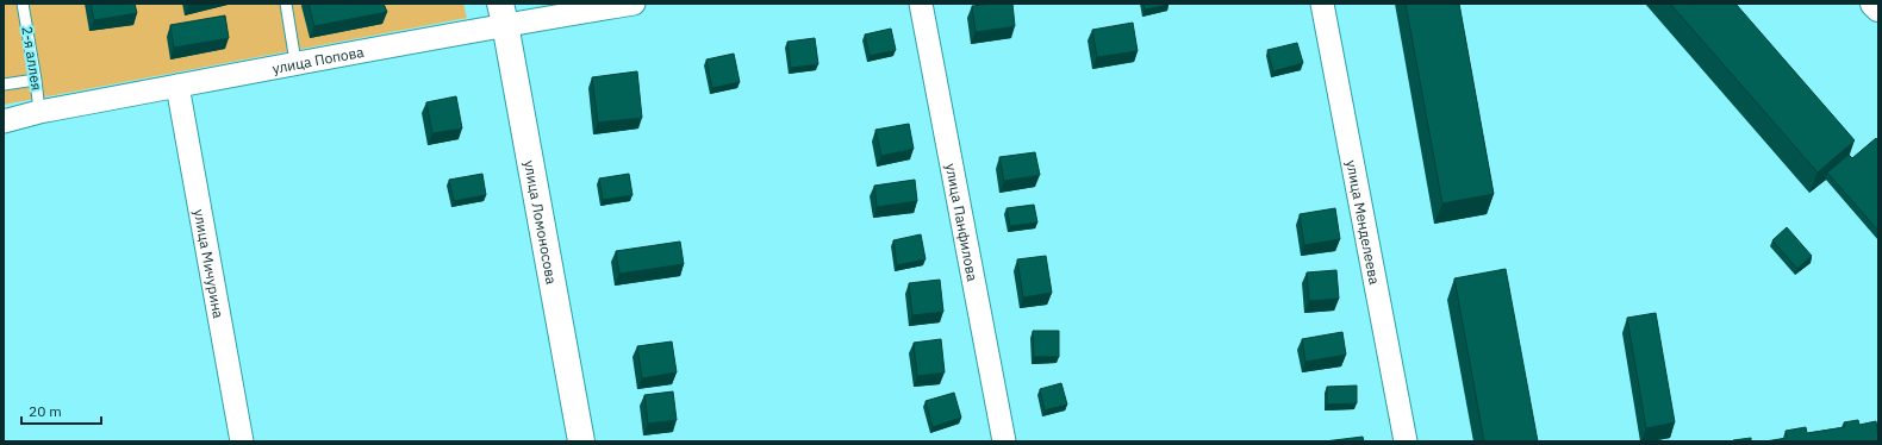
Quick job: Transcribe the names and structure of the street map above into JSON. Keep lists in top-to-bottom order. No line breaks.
{"streets":{"street":["улица Попова","улица Ломоносова","улица Панфилова","улица Менделеева","улица Мичурина"],"lane":["2-я аллея"]},"crossings":[["2-я аллея","улица Попова"],["улица Попова","улица Ломоносова"],["улица Попова","улица Мичурина"]],"scale_bar":"20 m"}
